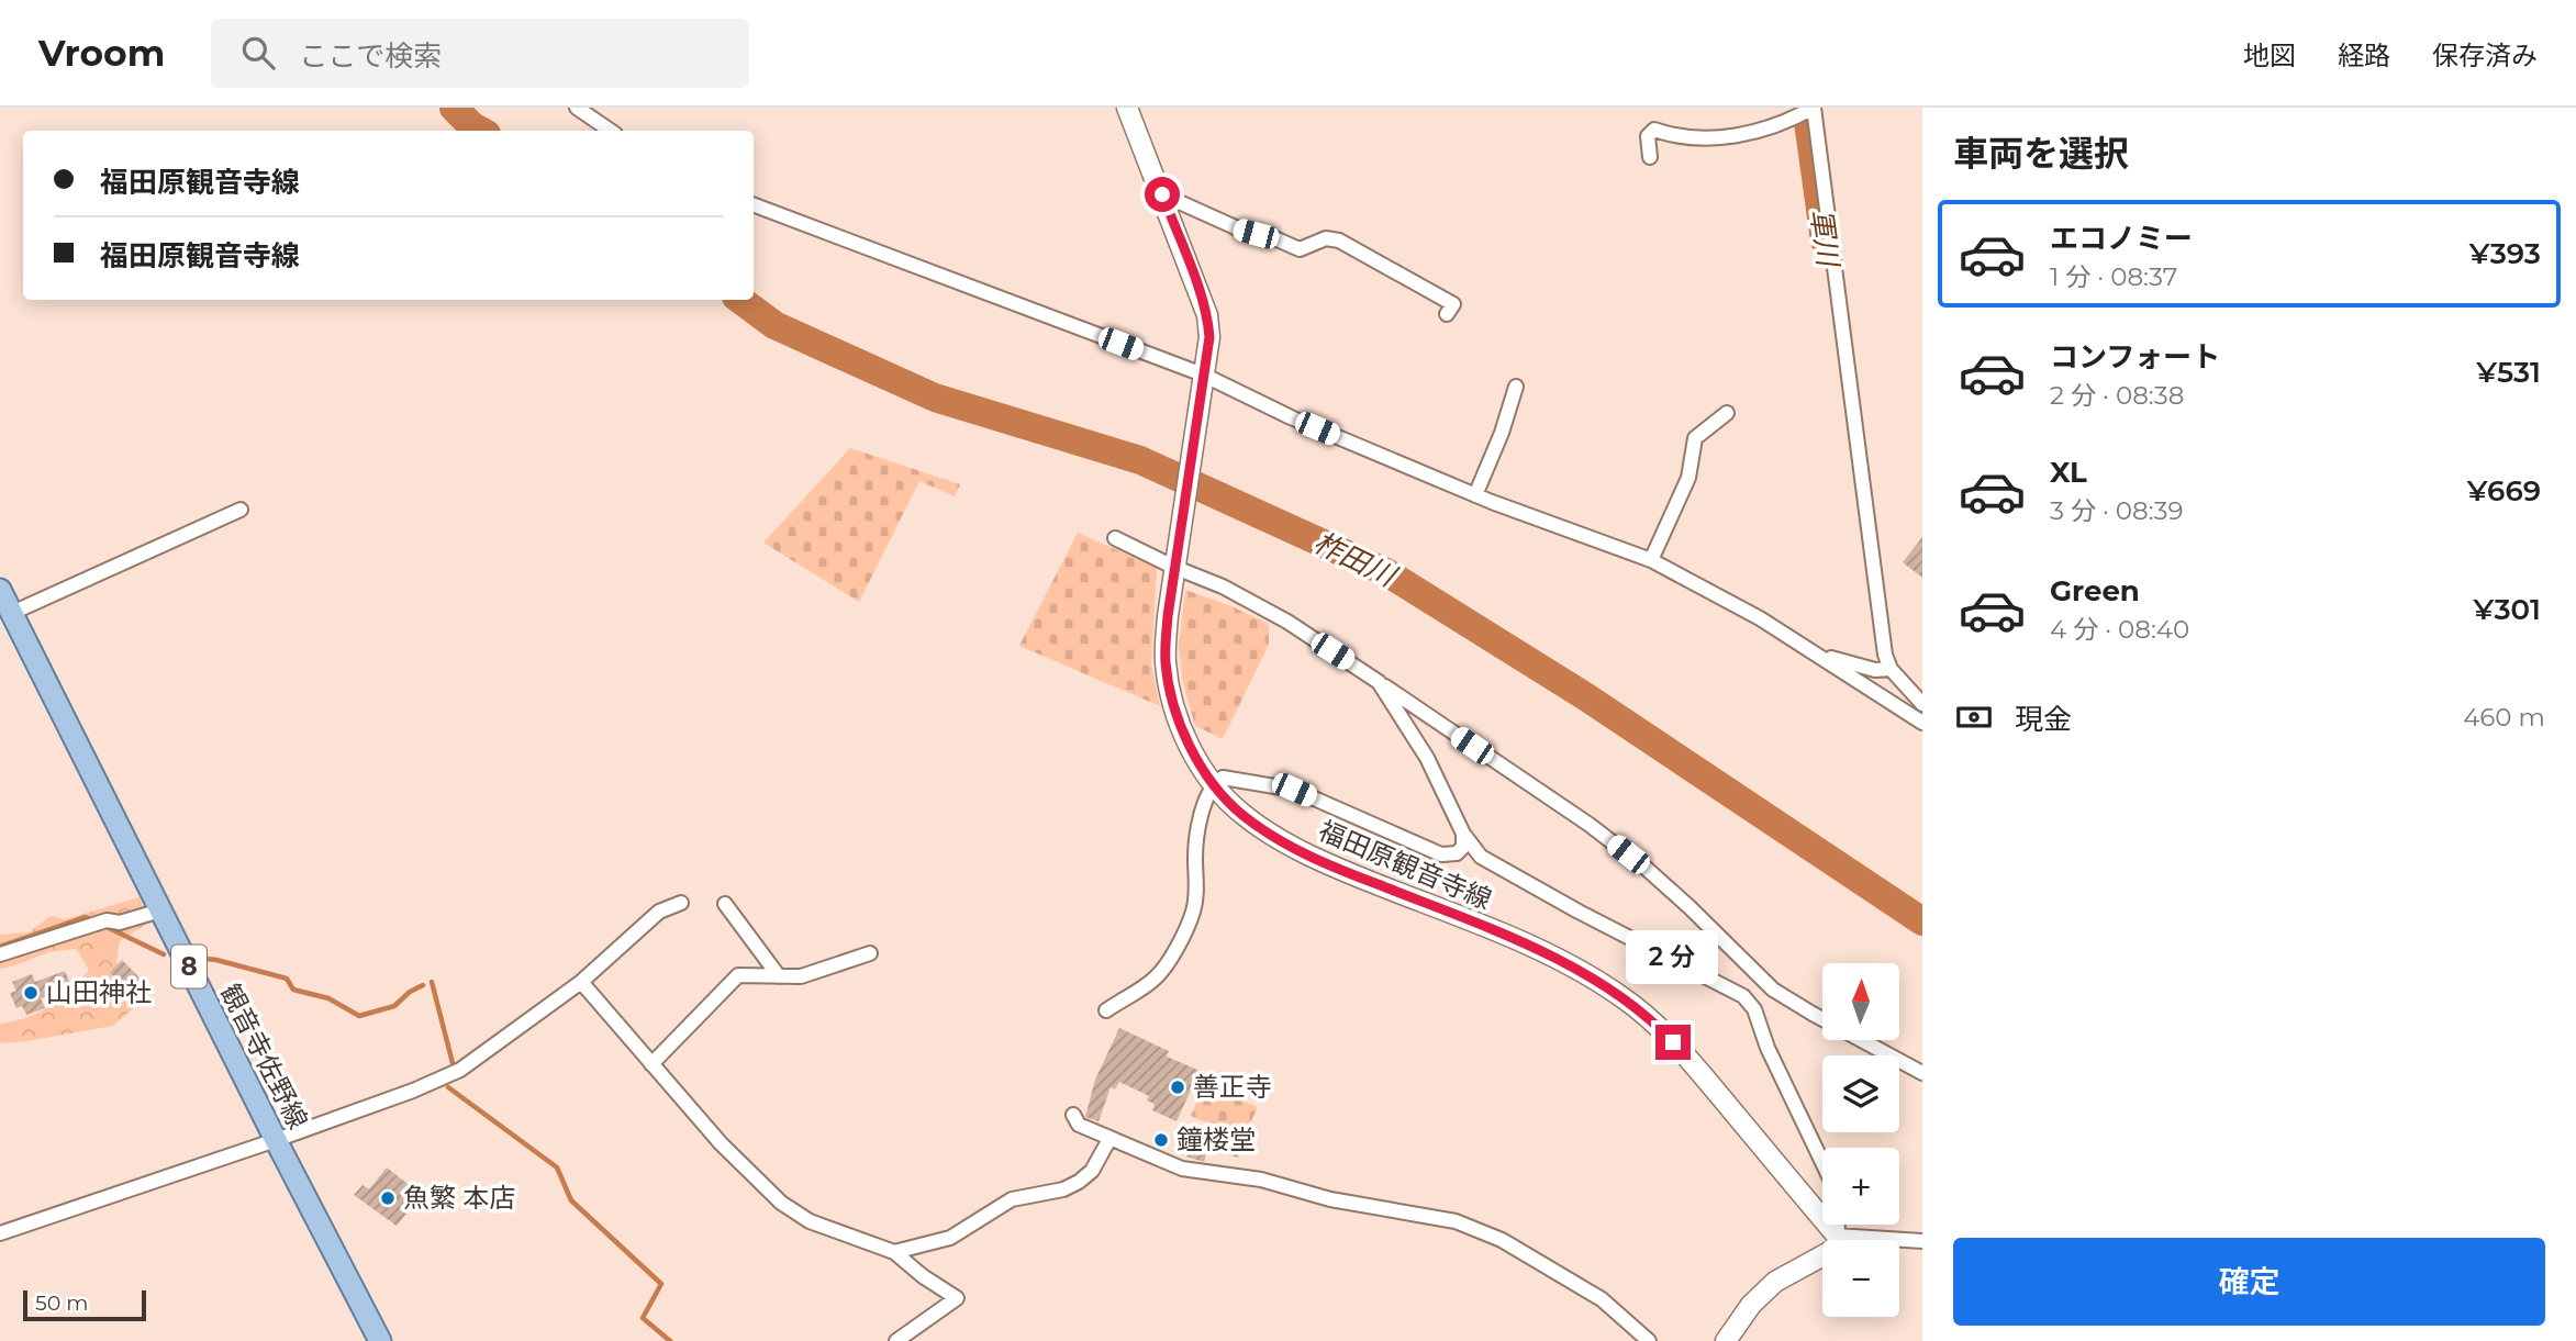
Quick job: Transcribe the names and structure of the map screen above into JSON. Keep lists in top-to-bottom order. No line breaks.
{"streets":{"main road":["福田原観音寺線","8","観音寺佐野線"]},"water":["軍川","柞田川"],"places":["山田神社","善正寺","鐘楼堂","魚繁 本店"],"scale_bar":"50 m","north":"top","page":{"header":"Vroom","search":"ここで検索","nav":["地図","経路","保存済み"],"heading":"車両を選択","banner":["福田原観音寺線","福田原観音寺線"],"list":[{"name":"エコノミー","note":"1 分 · 08:37","value":"¥393"},{"name":"コンフォート","note":"2 分 · 08:38","value":"¥531"},{"name":"XL","note":"3 分 · 08:39","value":"¥669"},{"name":"Green","note":"4 分 · 08:40","value":"¥301"}],"pay":["現金","460 m"],"bubble":"2 分","map_buttons":["+","−"],"buttons":"確定","scale":"50 m"}}
